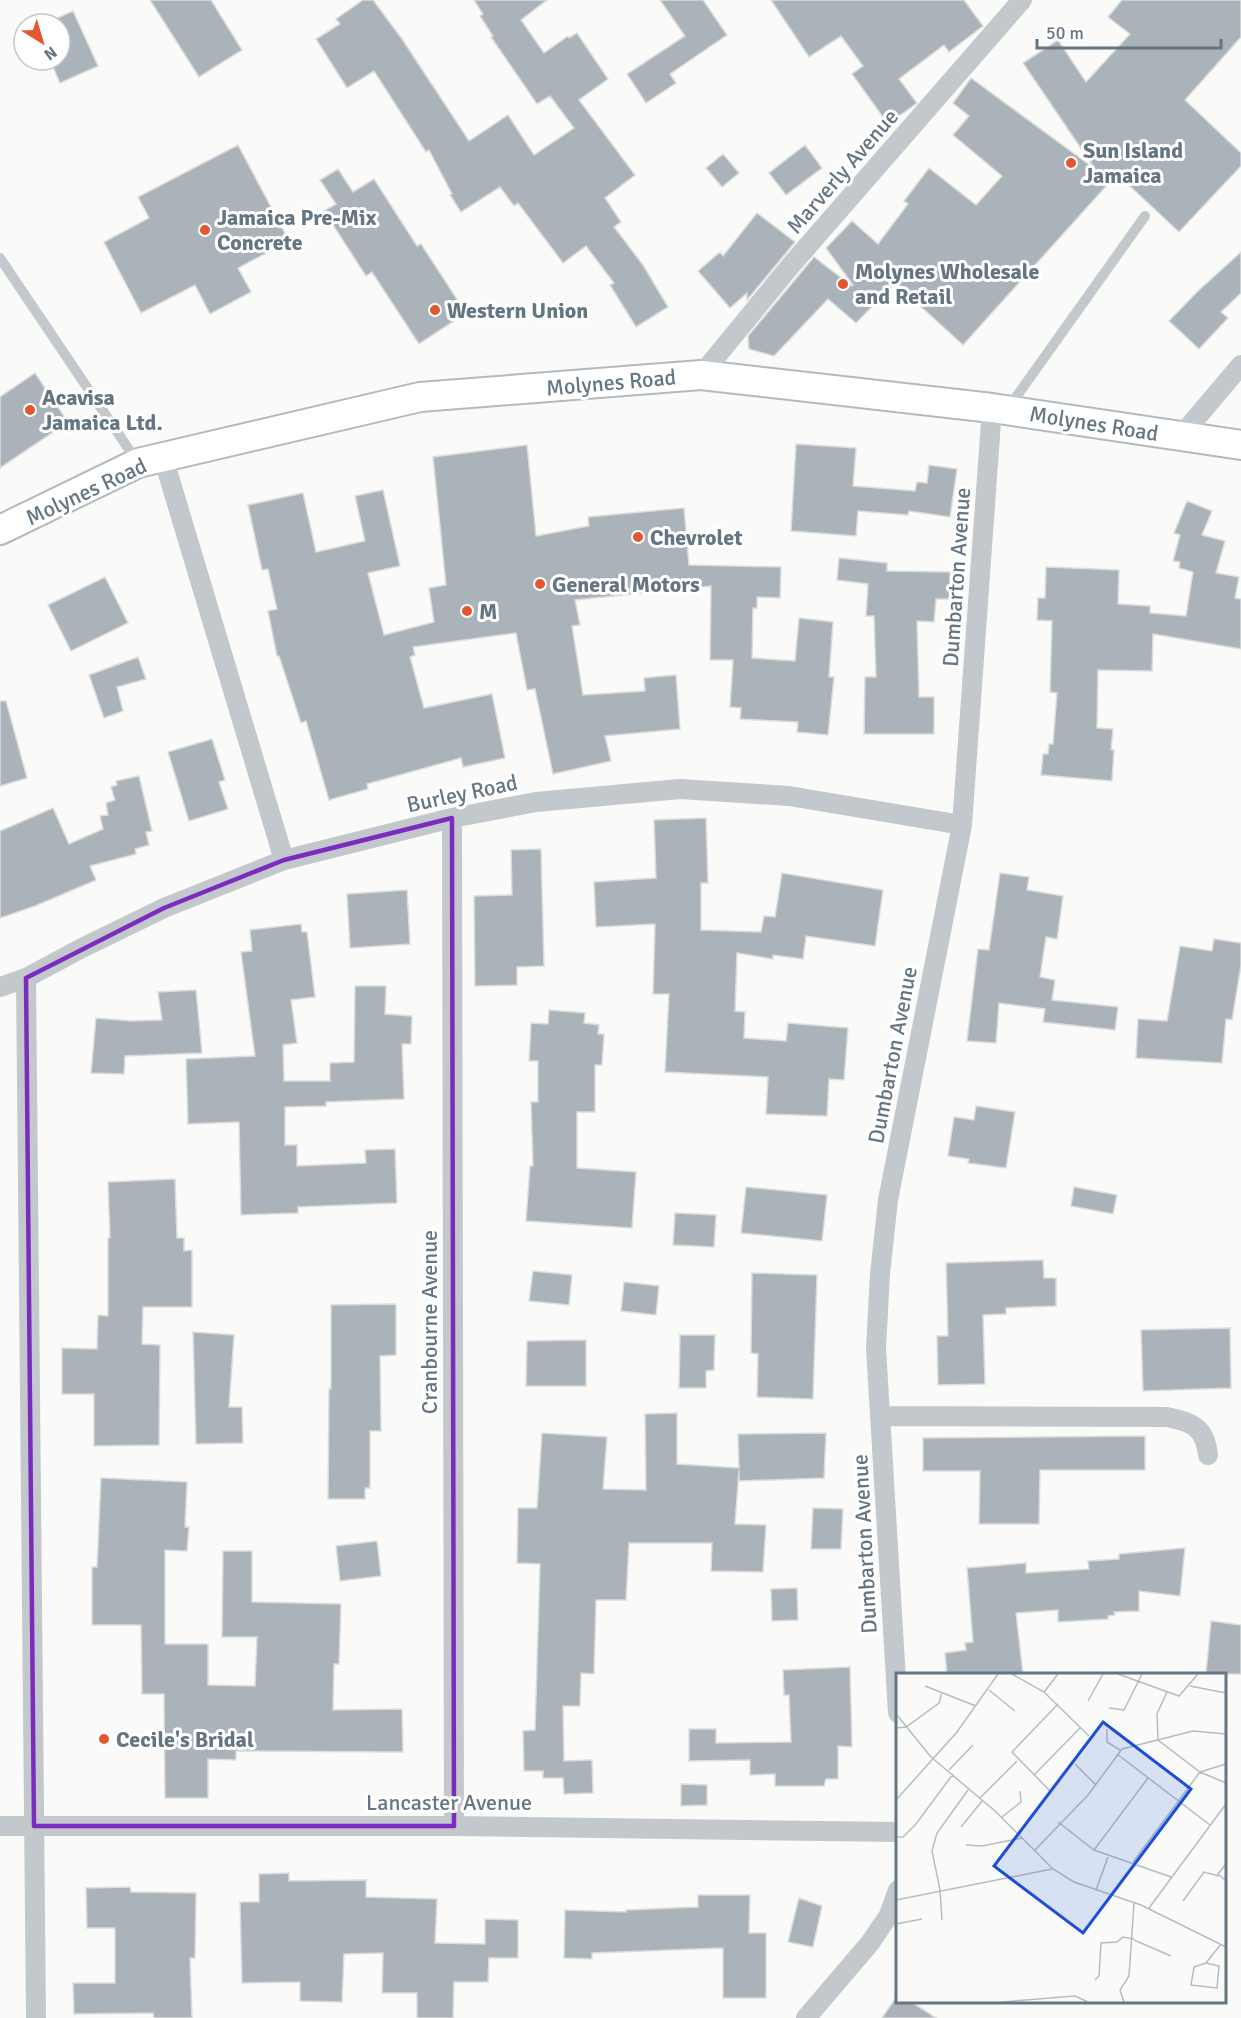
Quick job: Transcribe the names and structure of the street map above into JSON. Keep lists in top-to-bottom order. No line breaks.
{"streets":{"main road":["Molynes Road"],"street":["Marverly Avenue","Dumbarton Avenue","Burley Road","Cranbourne Avenue","Lancaster Avenue"]},"crossings":[["Marverly Avenue","Molynes Road"],["Molynes Road","Dumbarton Avenue"],["Dumbarton Avenue","Burley Road"],["Burley Road","Cranbourne Avenue"],["Cranbourne Avenue","Lancaster Avenue"]],"places":["Sun Island Jamaica","Jamaica Pre-Mix Concrete","Molynes Wholesale and Retail","Western Union","Acavisa Jamaica Ltd.","Chevrolet","General Motors","M","Cecile's Bridal"],"scale_bar":"50 m","north":"bottom right"}
